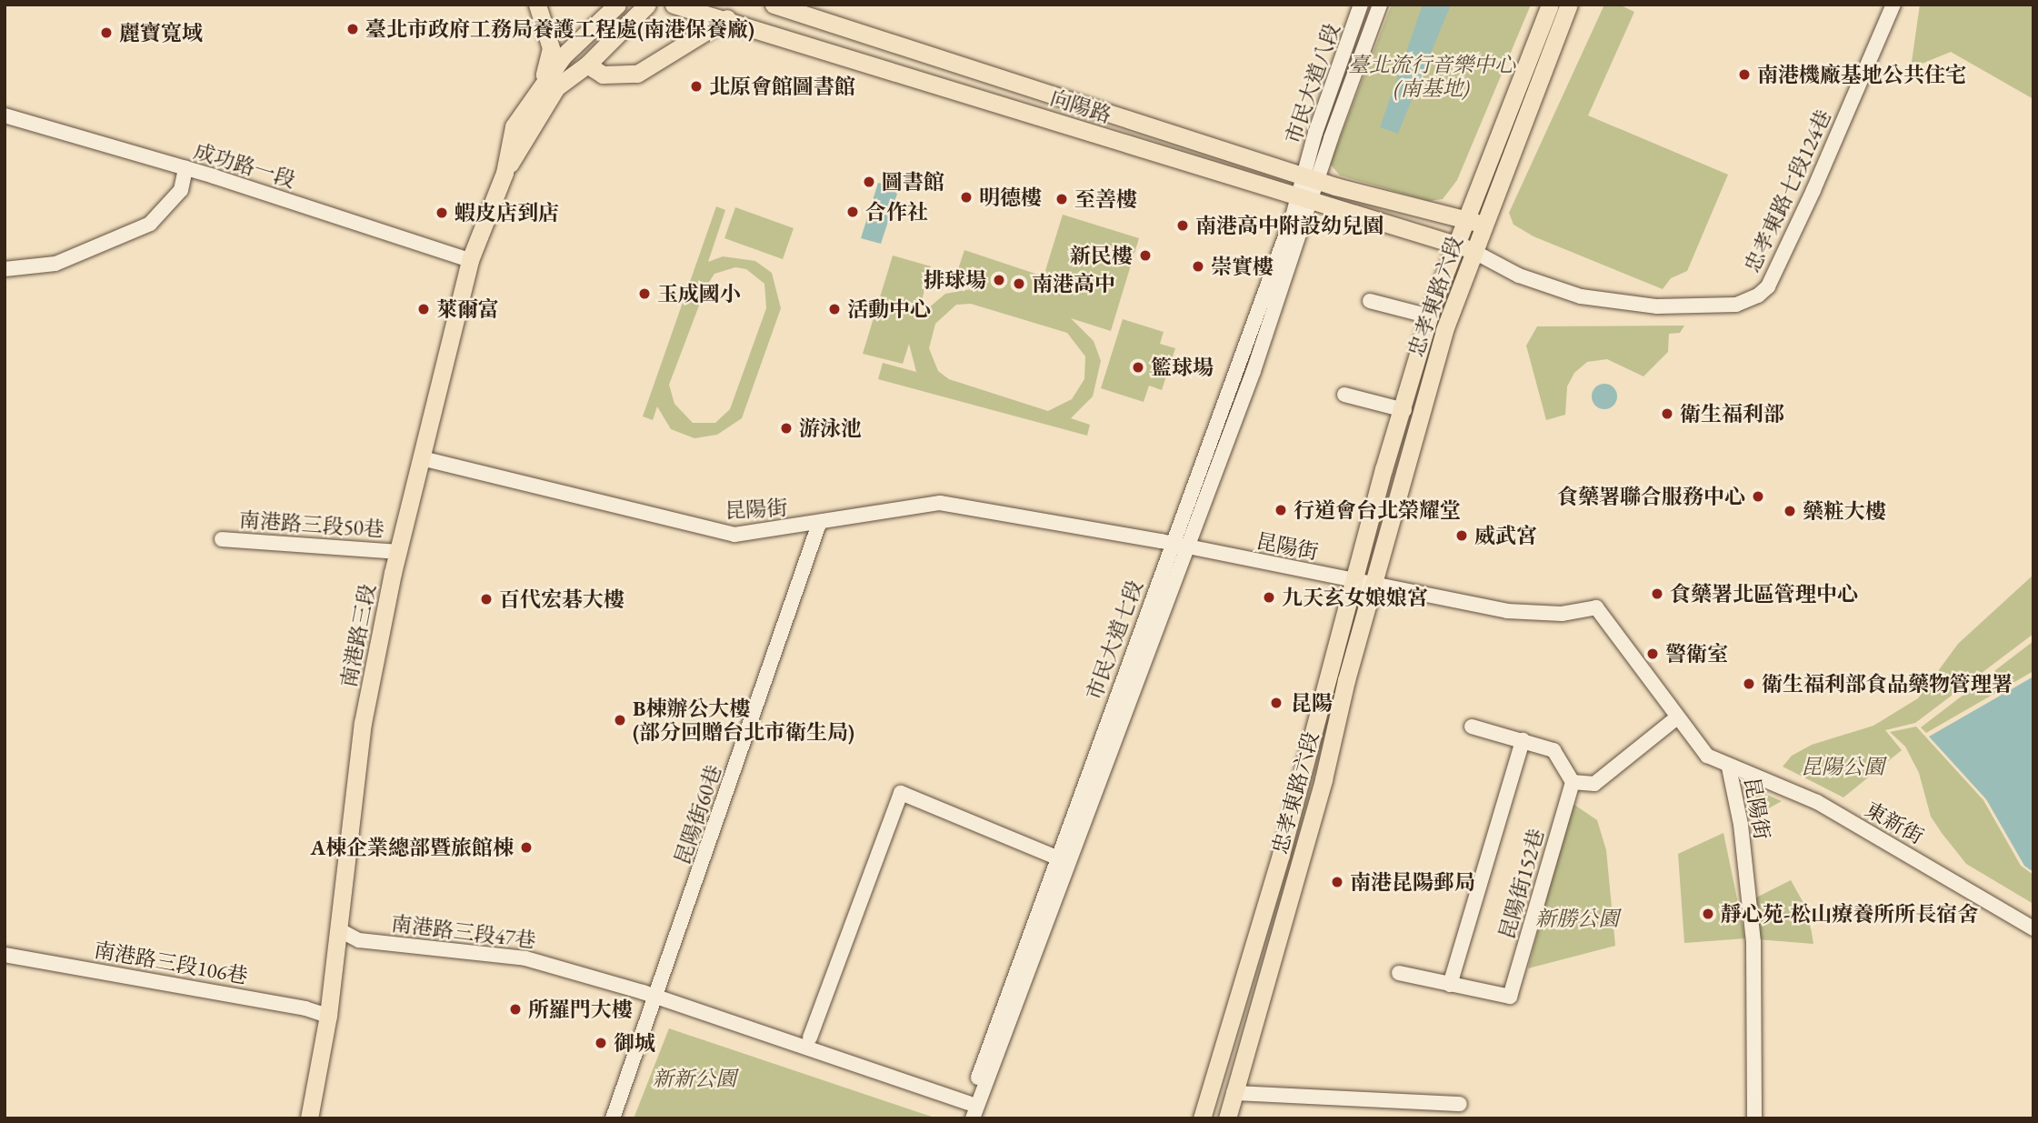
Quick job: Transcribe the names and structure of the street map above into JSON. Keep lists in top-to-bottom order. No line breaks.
{"streets":{"main road":["向陽路","忠孝東路六段","南港路三段"],"street":["市民大道八段","成功路一段","忠孝東路七段124巷","昆陽街","南港路三段50巷","市民大道七段","昆陽街60巷","東新街","昆陽街152巷","南港路三段47巷","南港路三段106巷"]},"crossings":[["市民大道八段","向陽路"],["市民大道八段","市民大道七段"],["向陽路","忠孝東路七段124巷"],["向陽路","忠孝東路六段"],["向陽路","市民大道七段"],["成功路一段","南港路三段"],["忠孝東路七段124巷","忠孝東路六段"],["忠孝東路六段","昆陽街"],["昆陽街","南港路三段"],["昆陽街","市民大道七段"],["昆陽街","昆陽街60巷"],["昆陽街","東新街"],["南港路三段50巷","南港路三段"],["南港路三段","南港路三段47巷"],["南港路三段","南港路三段106巷"],["市民大道七段","南港路三段47巷"],["昆陽街60巷","南港路三段47巷"]],"parks":["臺北流行音樂中心 (南基地)","昆陽公園","新勝公園","新新公園"],"places":["臺北市政府工務局養護工程處(南港保養廠)","麗寶寬域","南港機廠基地公共住宅","北原會館圖書館","圖書館","明德樓","至善樓","合作社","蝦皮店到店","南港高中附設幼兒園","新民樓","崇實樓","排球場","南港高中","玉成國小","萊爾富","活動中心","籃球場","衛生福利部","游泳池","食藥署聯合服務中心","行道會台北榮耀堂","藥粧大樓","威武宮","食藥署北區管理中心","九天玄女娘娘宮","百代宏碁大樓","警衛室","衛生福利部食品藥物管理署","昆陽","B棟辦公大樓 (部分回贈台北市衛生局)","A棟企業總部暨旅館棟","南港昆陽郵局","靜心苑-松山療養所所長宿舍","所羅門大樓","御城"]}
